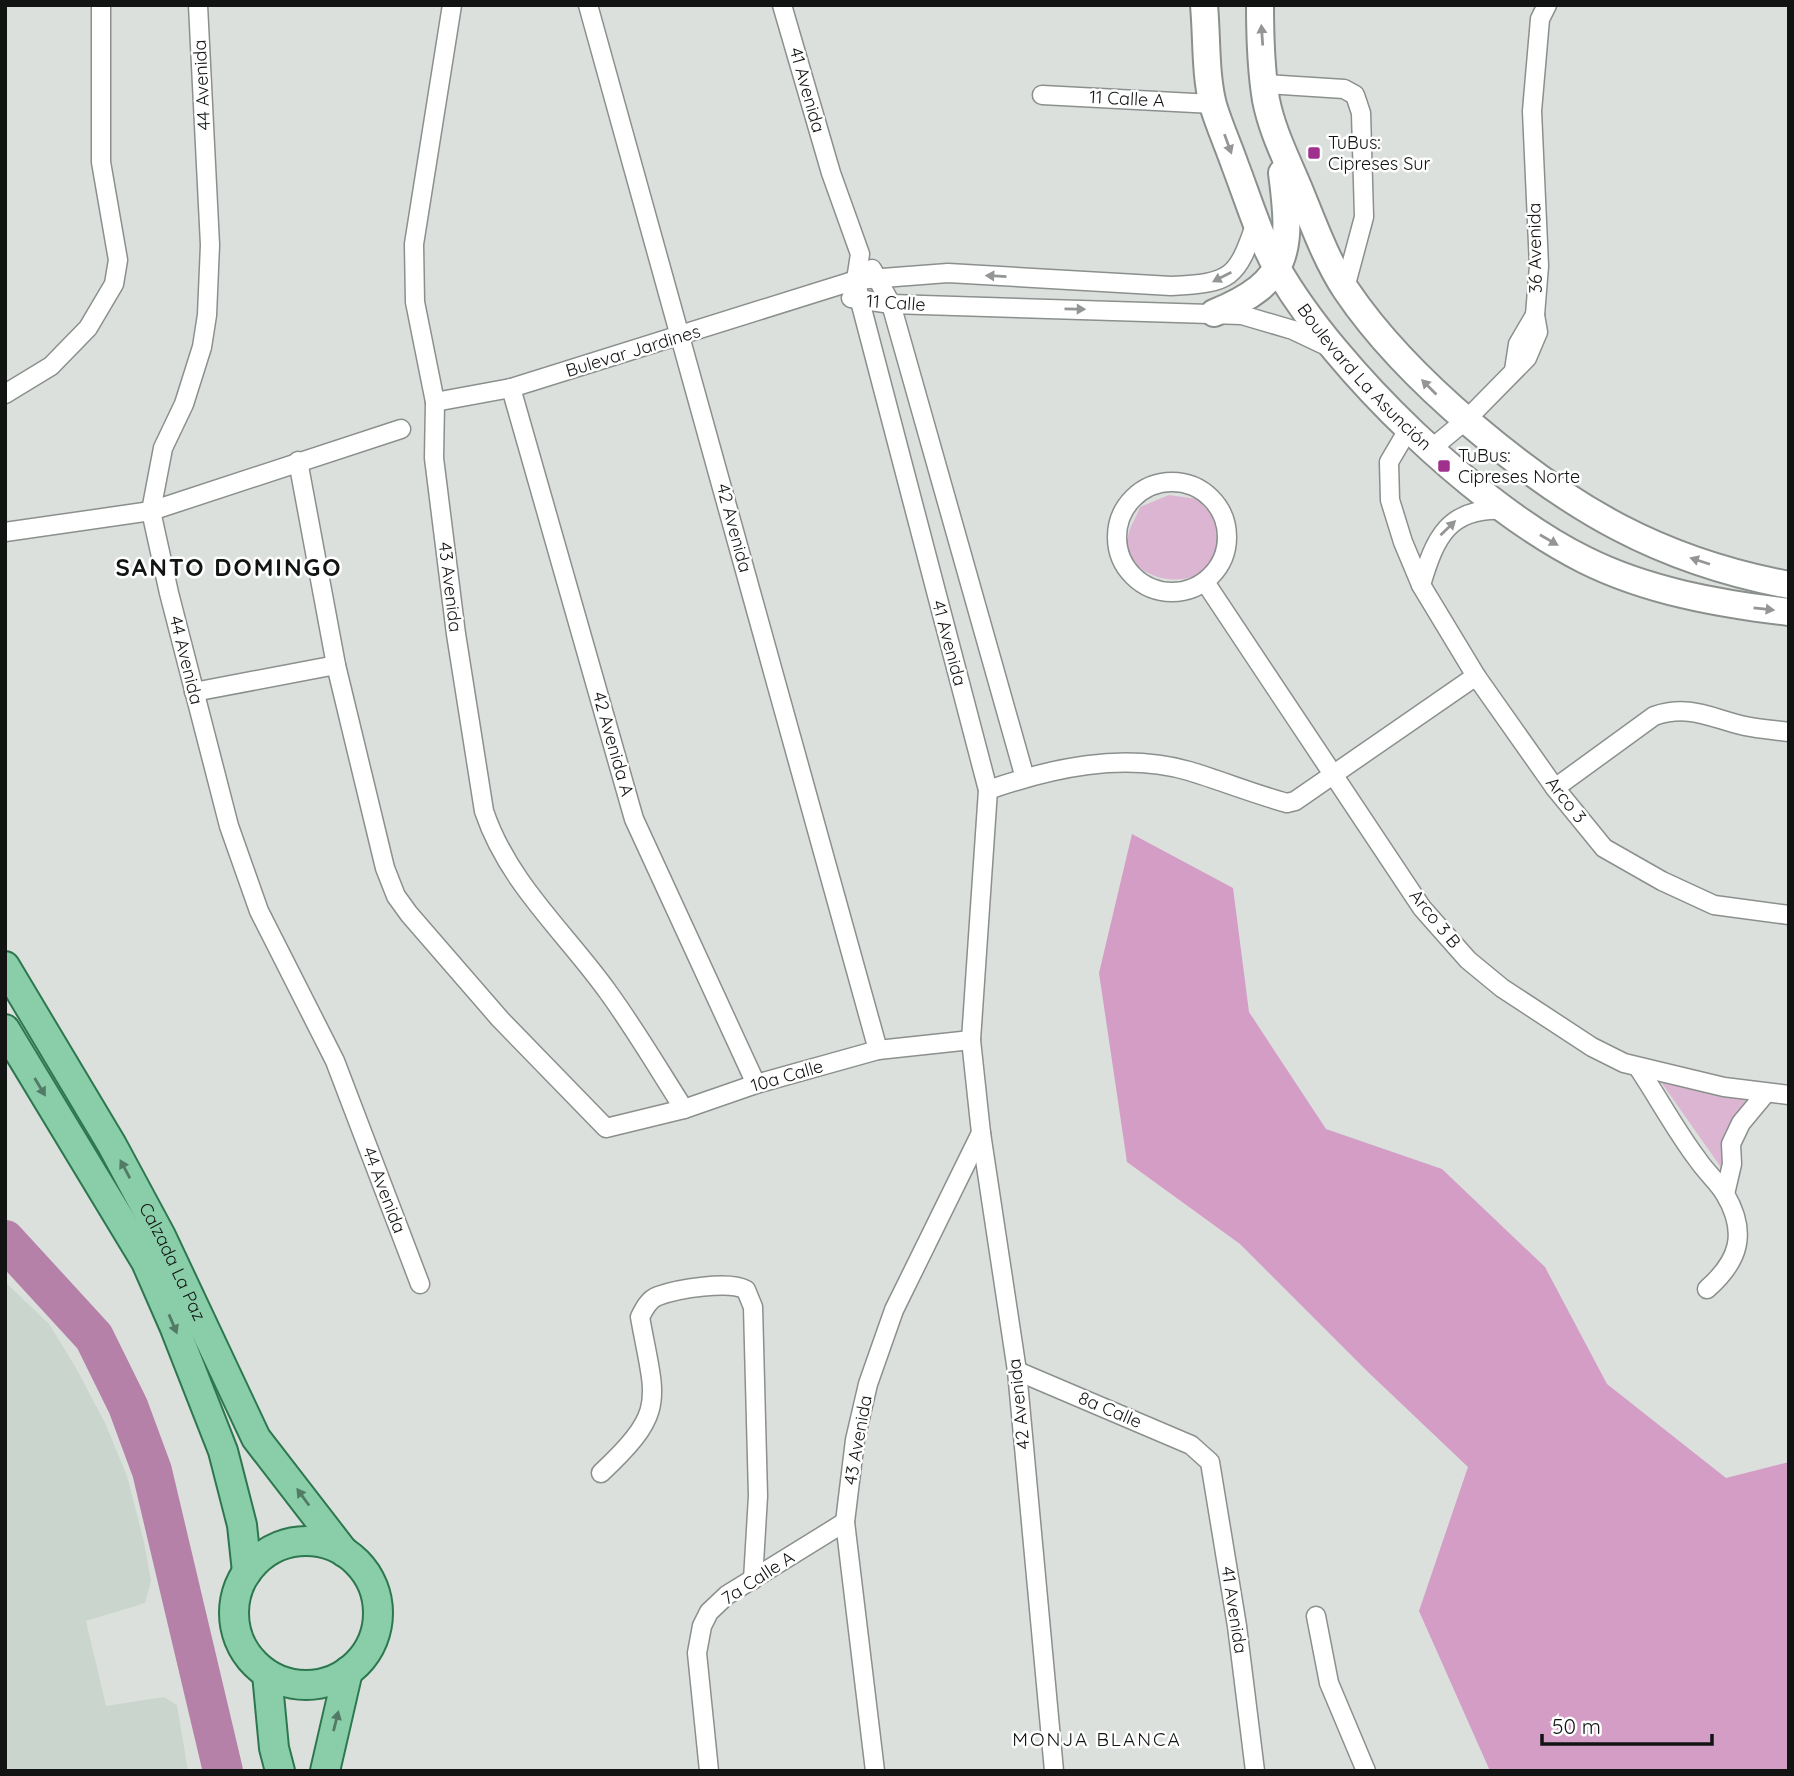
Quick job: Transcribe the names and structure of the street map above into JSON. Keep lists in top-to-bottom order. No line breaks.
{"streets":{"main road":["Boulevard La Asunción","Calzada La Paz"],"street":["44 Avenida","41 Avenida","11 Calle A","36 Avenida","11 Calle","Bulevar Jardines","42 Avenida","43 Avenida","42 Avenida A","Arco 3","Arco 3 B","10a Calle","8a Calle","7a Calle A"]},"crossings":[["41 Avenida","11 Calle"],["41 Avenida","42 Avenida"],["41 Avenida","10a Calle"],["41 Avenida","8a Calle"],["11 Calle A","Boulevard La Asunción"],["36 Avenida","Boulevard La Asunción"],["11 Calle","Bulevar Jardines"],["11 Calle","Boulevard La Asunción"],["Bulevar Jardines","42 Avenida"],["Bulevar Jardines","43 Avenida"],["Bulevar Jardines","42 Avenida A"],["Boulevard La Asunción","Arco 3"],["42 Avenida","43 Avenida"],["42 Avenida","10a Calle"],["42 Avenida","8a Calle"],["43 Avenida","10a Calle"],["43 Avenida","7a Calle A"],["42 Avenida A","10a Calle"]],"districts":["SANTO DOMINGO","MONJA BLANCA"],"places":{"transit":["TuBus: Cipreses Sur","TuBus: Cipreses Norte"]},"scale_bar":"50 m"}
